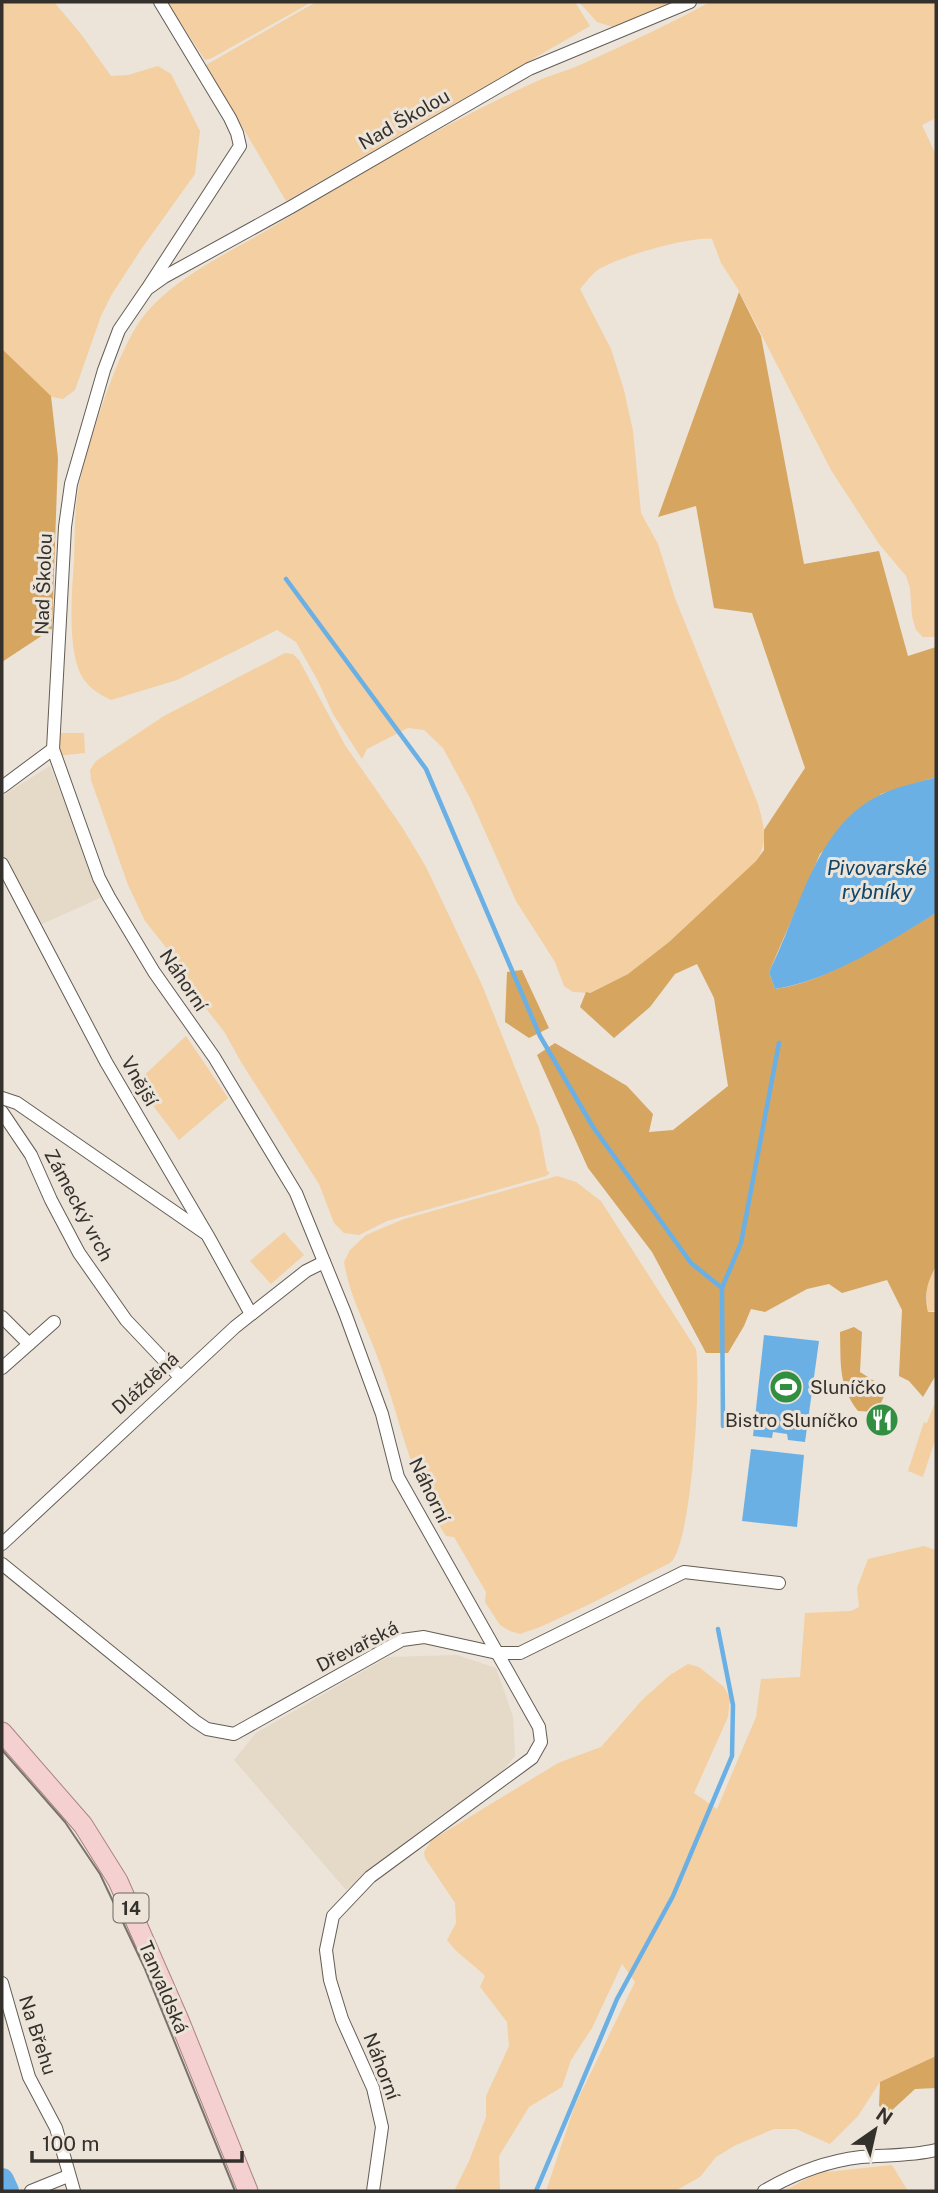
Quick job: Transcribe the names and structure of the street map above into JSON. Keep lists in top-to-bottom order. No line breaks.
{"streets":{"main road":["14","Tanvaldská"],"street":["Nad Školou","Náhorní","Vnější","Zámecký vrch","Dlážděná","Dřevařská","Na Břehu"]},"crossings":[["Nad Školou","Náhorní"],["Náhorní","Dlážděná"],["Náhorní","Dřevařská"],["Vnější","Zámecký vrch"],["Vnější","Dlážděná"],["Zámecký vrch","Dlážděná"]],"water":["Pivovarské rybníky"],"places":{"sports":["Sluníčko"],"restaurant":["Bistro Sluníčko"]},"scale_bar":"100 m","north":"top right"}
